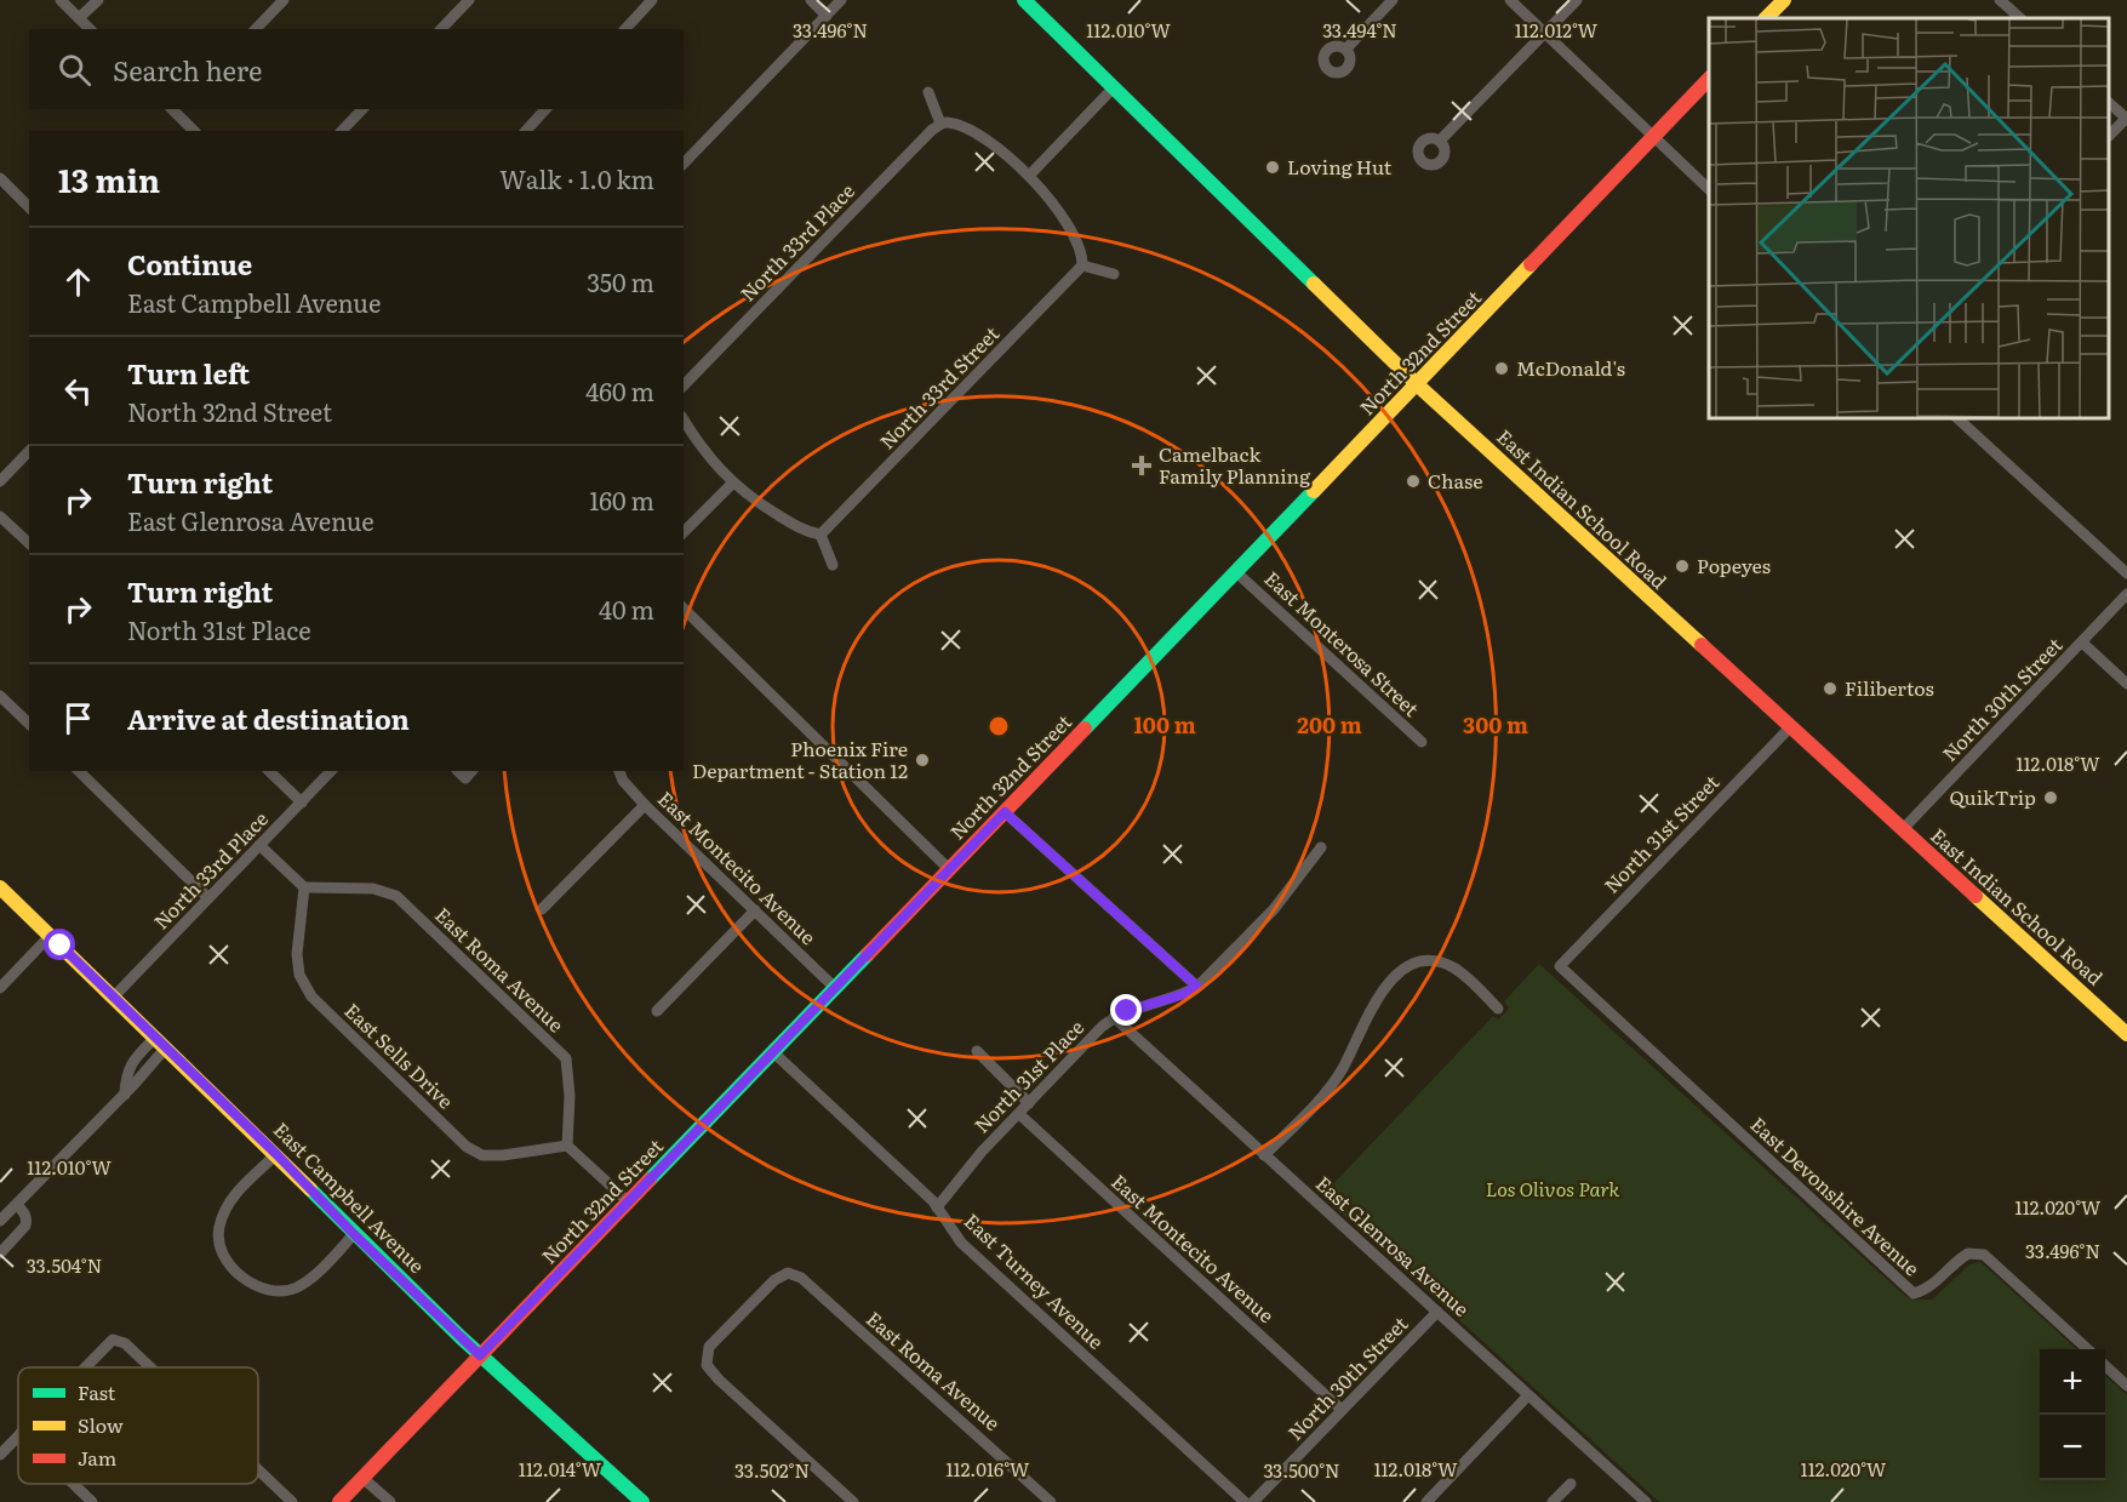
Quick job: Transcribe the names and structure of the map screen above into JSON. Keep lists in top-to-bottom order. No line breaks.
{"streets":{"main road":["North 32nd Street","East Indian School Road","East Campbell Avenue"],"street":["North 33rd Place","North 33rd Street","East Monterosa Street","North 30th Street","North 31st Street","East Montecito Avenue","East Roma Avenue","East Sells Drive","North 31st Place","East Devonshire Avenue","East Glenrosa Avenue","East Turney Avenue"]},"crossings":[["North 33rd Place","East Campbell Avenue"],["North 32nd Street","East Indian School Road"],["North 32nd Street","East Monterosa Street"],["North 32nd Street","East Montecito Avenue"],["North 32nd Street","East Campbell Avenue"],["North 32nd Street","East Turney Avenue"],["East Indian School Road","North 30th Street"],["East Indian School Road","North 31st Street"],["North 30th Street","East Montecito Avenue"],["North 30th Street","East Glenrosa Avenue"],["North 31st Street","East Devonshire Avenue"],["East Montecito Avenue","North 31st Place"],["East Roma Avenue","East Sells Drive"],["North 31st Place","East Glenrosa Avenue"],["North 31st Place","East Turney Avenue"]],"parks":["Los Olivos Park"],"places":{"other":["Loving Hut","McDonald's","Chase","Popeyes","Filibertos","Phoenix Fire Department - Station 12","QuikTrip"],"health":["Camelback Family Planning"]},"legend":["Fast","Slow","Jam"],"page":{"search":"Search here","heading":["13 min","Walk · 1.0 km"],"list":[["Continue","East Campbell Avenue","350 m"],["Turn left","North 32nd Street","460 m"],["Turn right","East Glenrosa Avenue","160 m"],["Turn right","North 31st Place","40 m"],"Arrive at destination"],"map_buttons":["+","−"]},"coordinates":["33.496°N","33.494°N","112.012°W","112.010°W","112.018°W","112.020°W","33.504°N","112.014°W","112.016°W","33.502°N","33.500°N"],"rings":["100 m","200 m","300 m"]}
